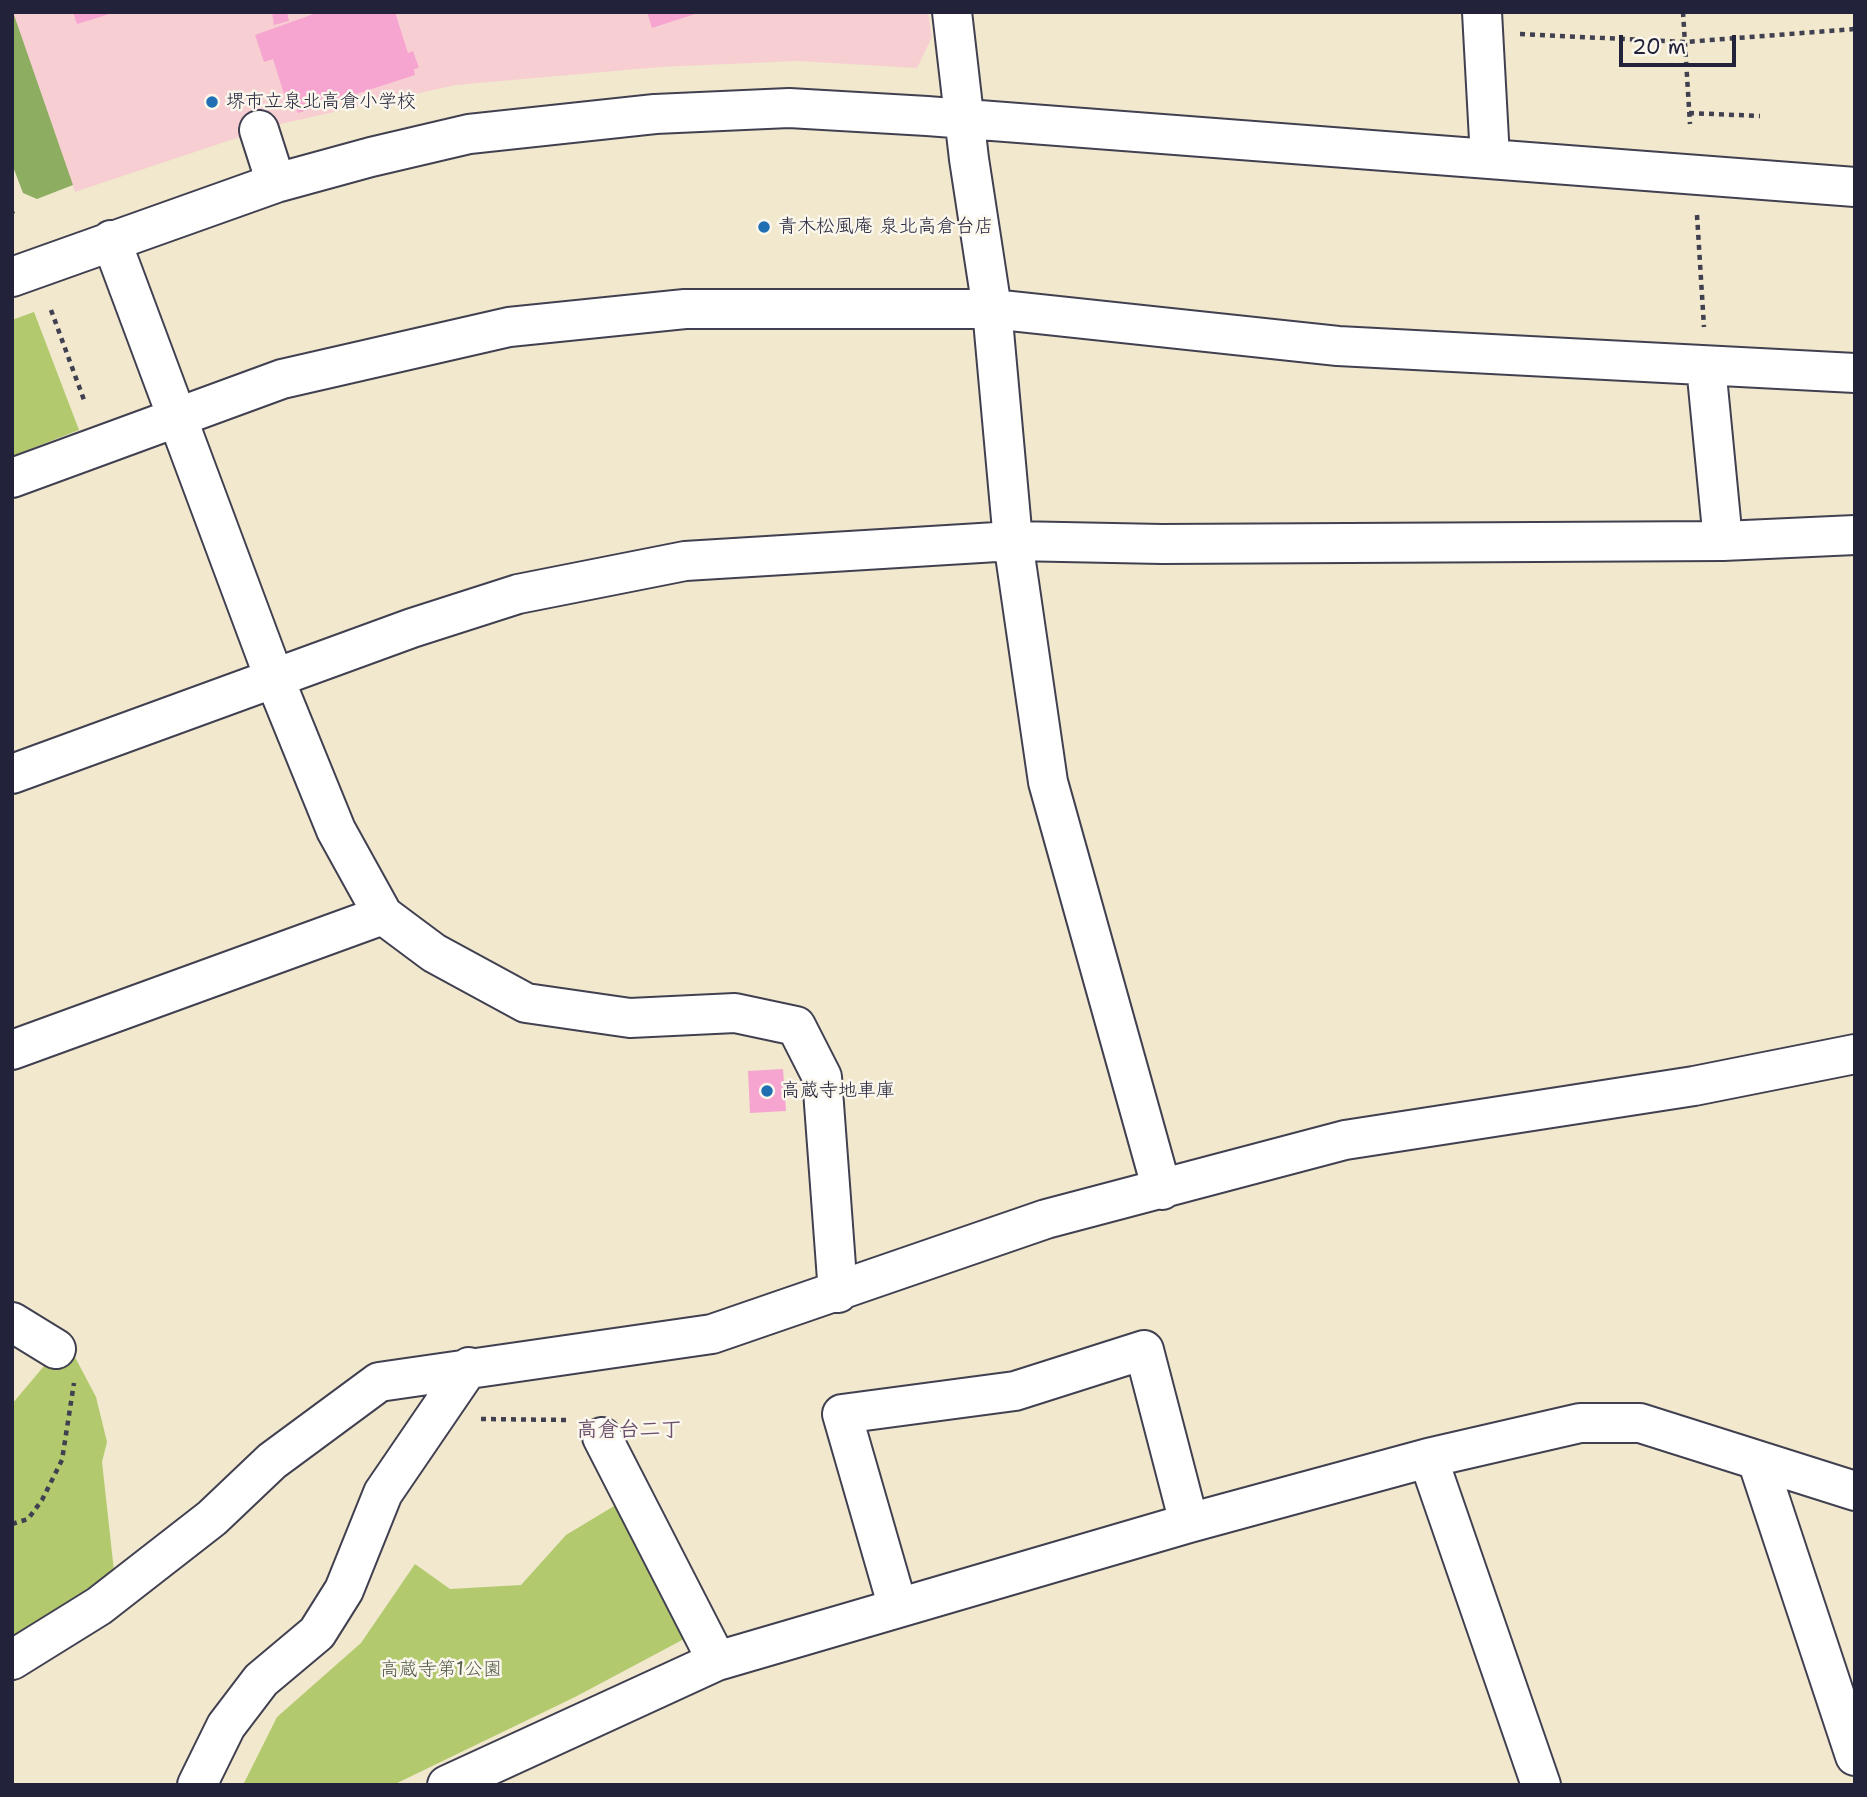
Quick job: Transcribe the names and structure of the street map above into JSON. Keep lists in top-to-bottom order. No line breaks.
{"districts":["高倉台二丁"],"parks":["高蔵寺第1公園"],"places":["堺市立泉北高倉小学校","青木松風庵 泉北高倉台店","高蔵寺地車庫"],"scale_bar":"20 m"}
